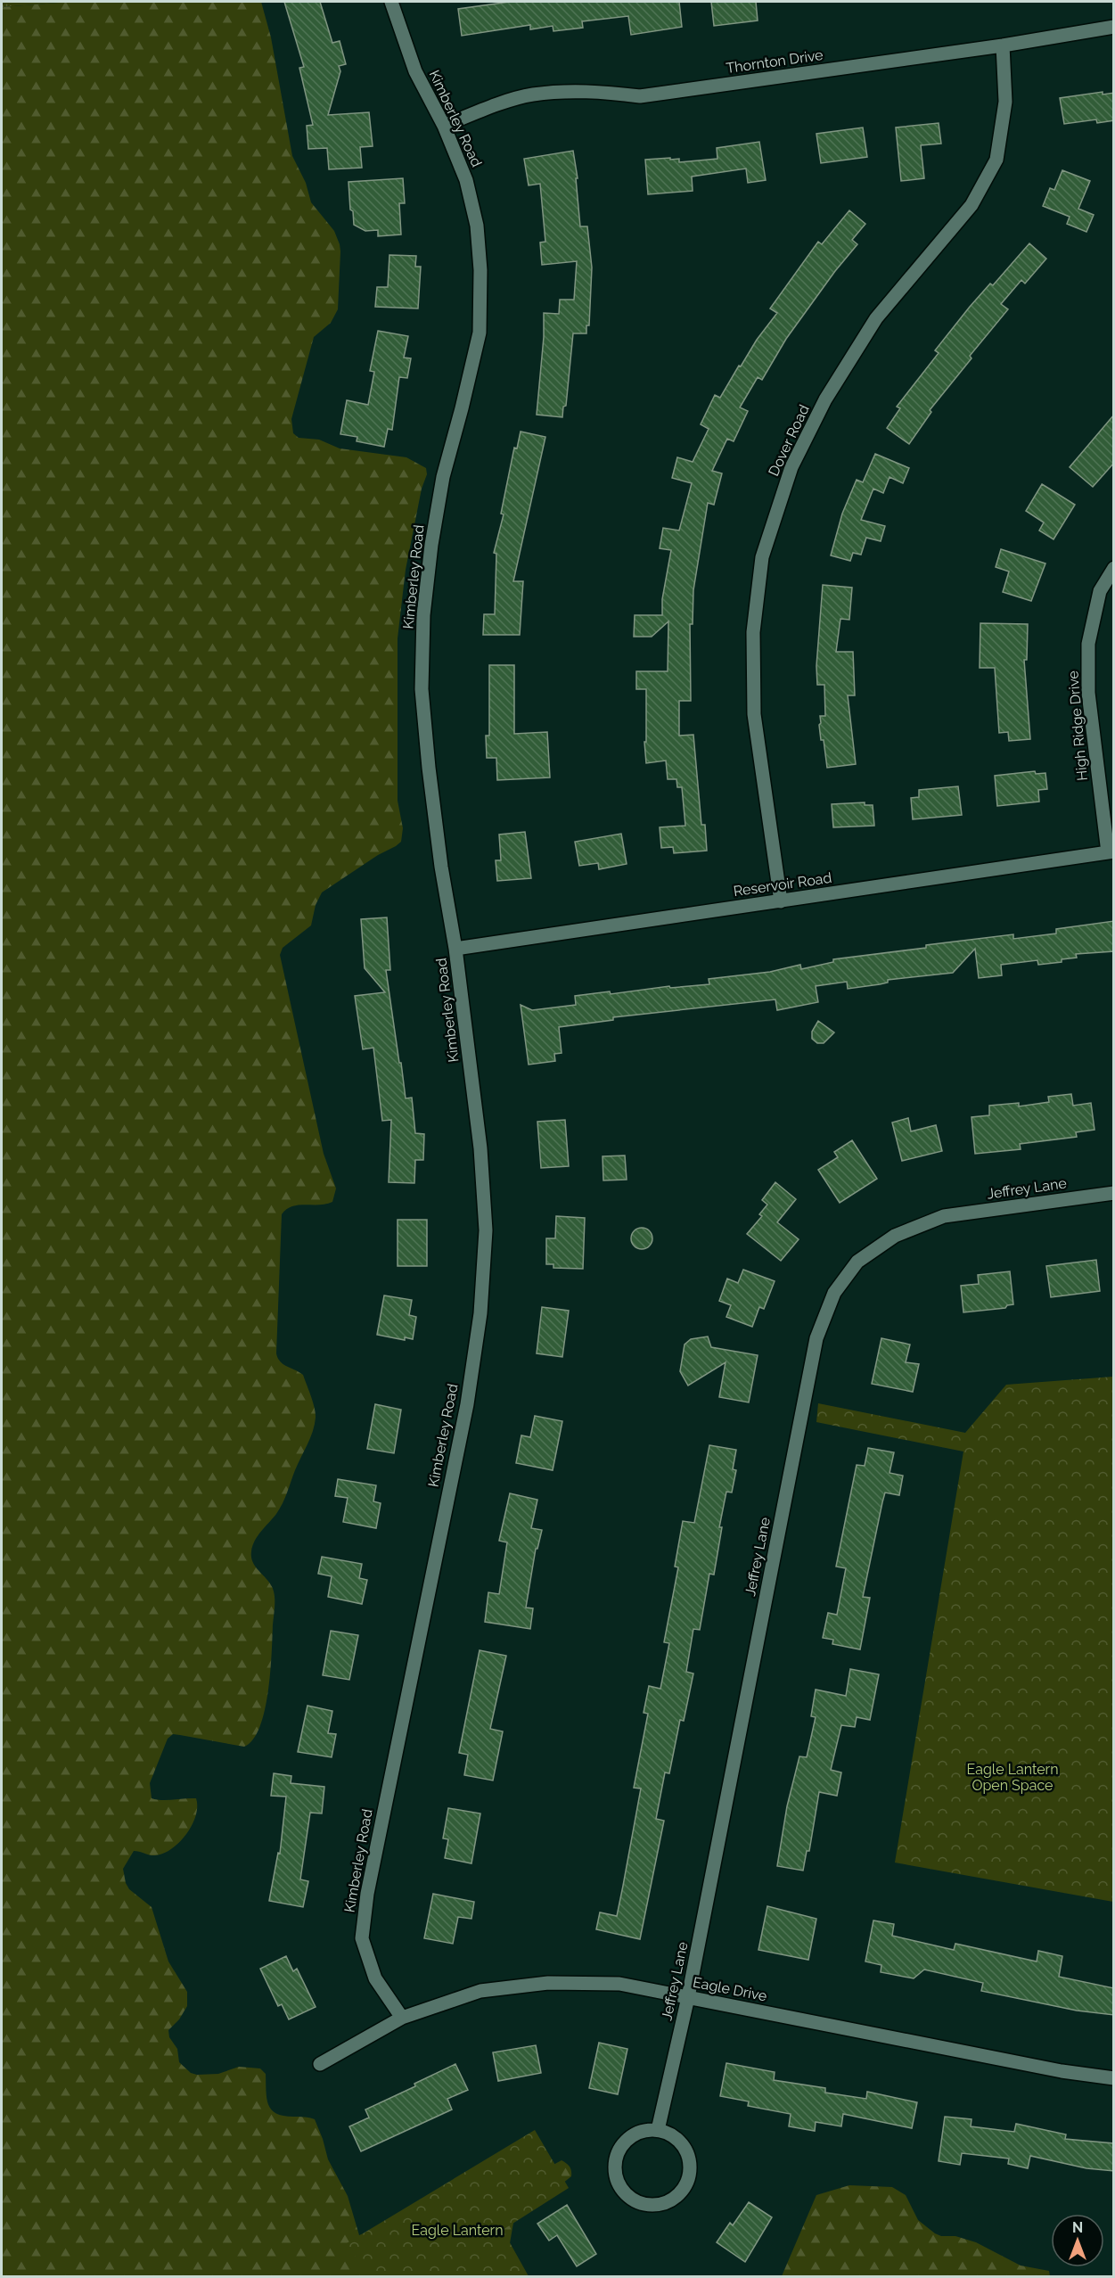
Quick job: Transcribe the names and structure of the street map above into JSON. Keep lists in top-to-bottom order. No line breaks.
{"streets":{"street":["Thornton Drive","Kimberley Road","Dover Road","High Ridge Drive","Reservoir Road","Jeffrey Lane","Eagle Drive"]},"crossings":[["Thornton Drive","Kimberley Road"],["Thornton Drive","Dover Road"],["Kimberley Road","Reservoir Road"],["Kimberley Road","Eagle Drive"],["Dover Road","Reservoir Road"],["High Ridge Drive","Reservoir Road"],["Jeffrey Lane","Eagle Drive"]],"parks":["Eagle Lantern Open Space","Eagle Lantern"],"north":"top"}
